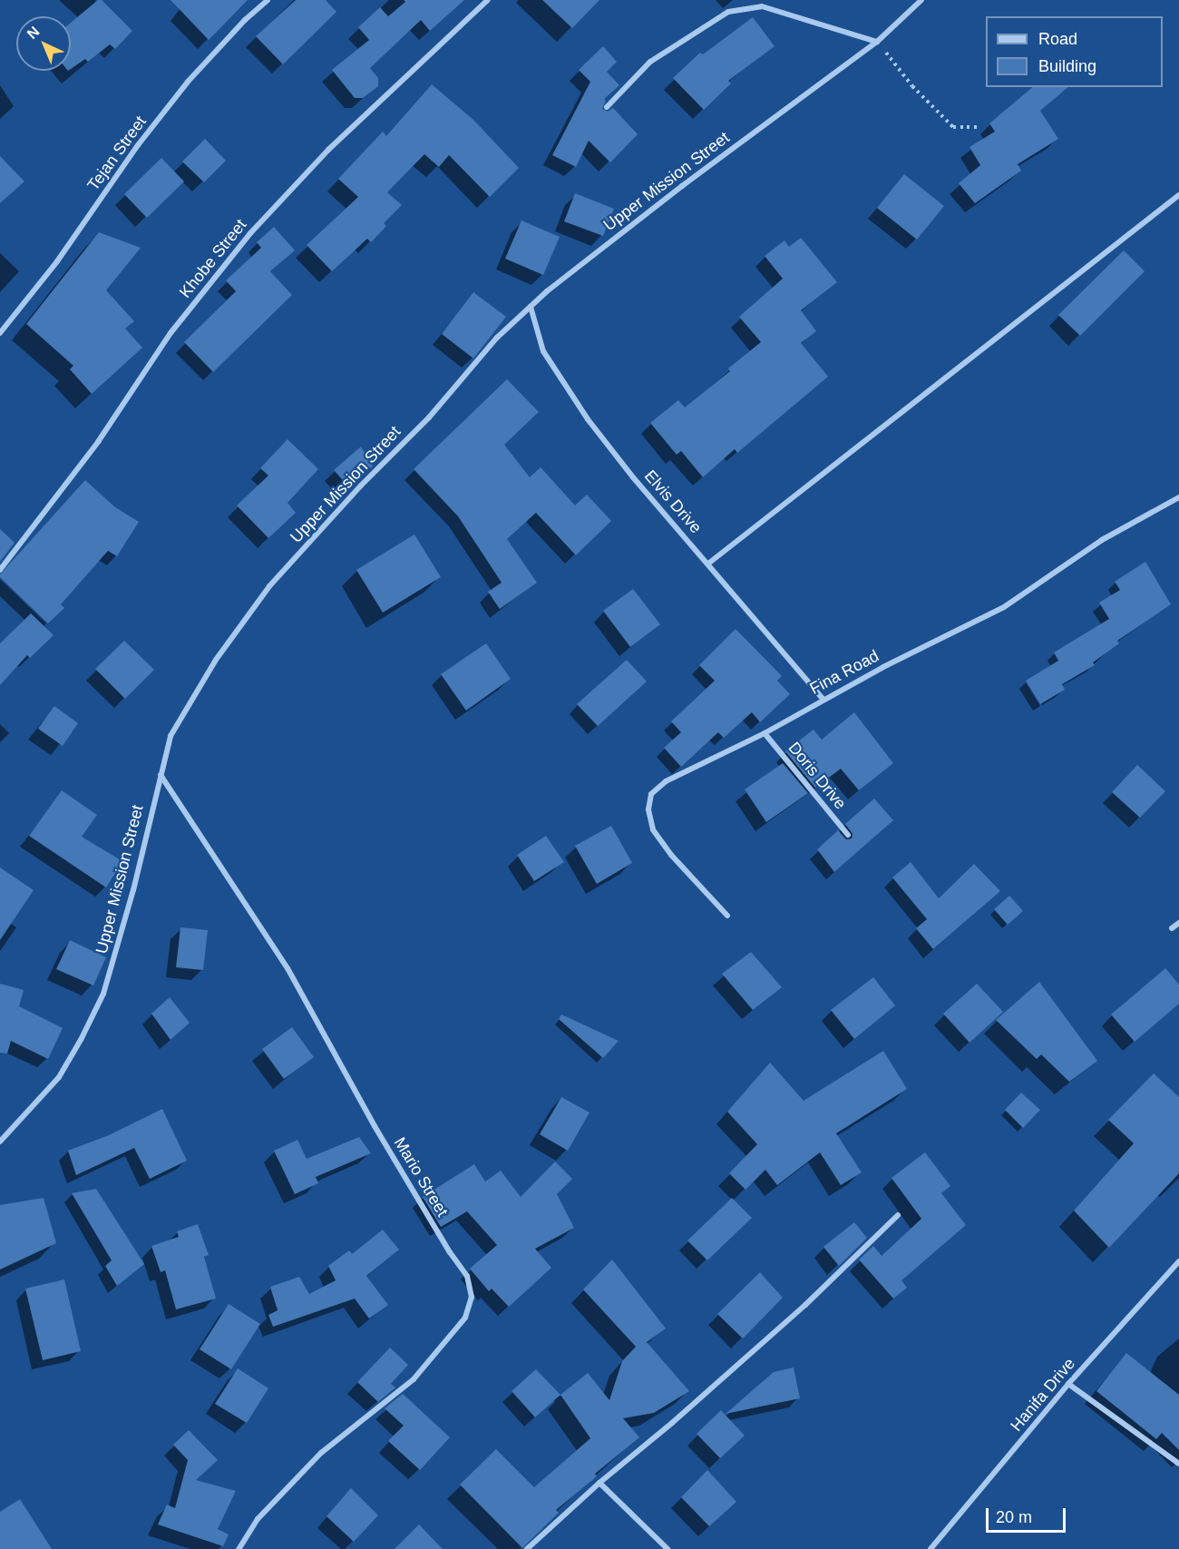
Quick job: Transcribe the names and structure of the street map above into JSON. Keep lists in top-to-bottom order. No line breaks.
{"streets":{"street":["Tejan Street","Upper Mission Street","Khobe Street","Elvis Drive","Fina Road","Doris Drive","Mario Street","Hanifa Drive"]},"crossings":[["Upper Mission Street","Elvis Drive"],["Upper Mission Street","Mario Street"],["Elvis Drive","Fina Road"],["Fina Road","Doris Drive"]],"legend":["Road","Building"],"scale_bar":"20 m","north":"top left"}
